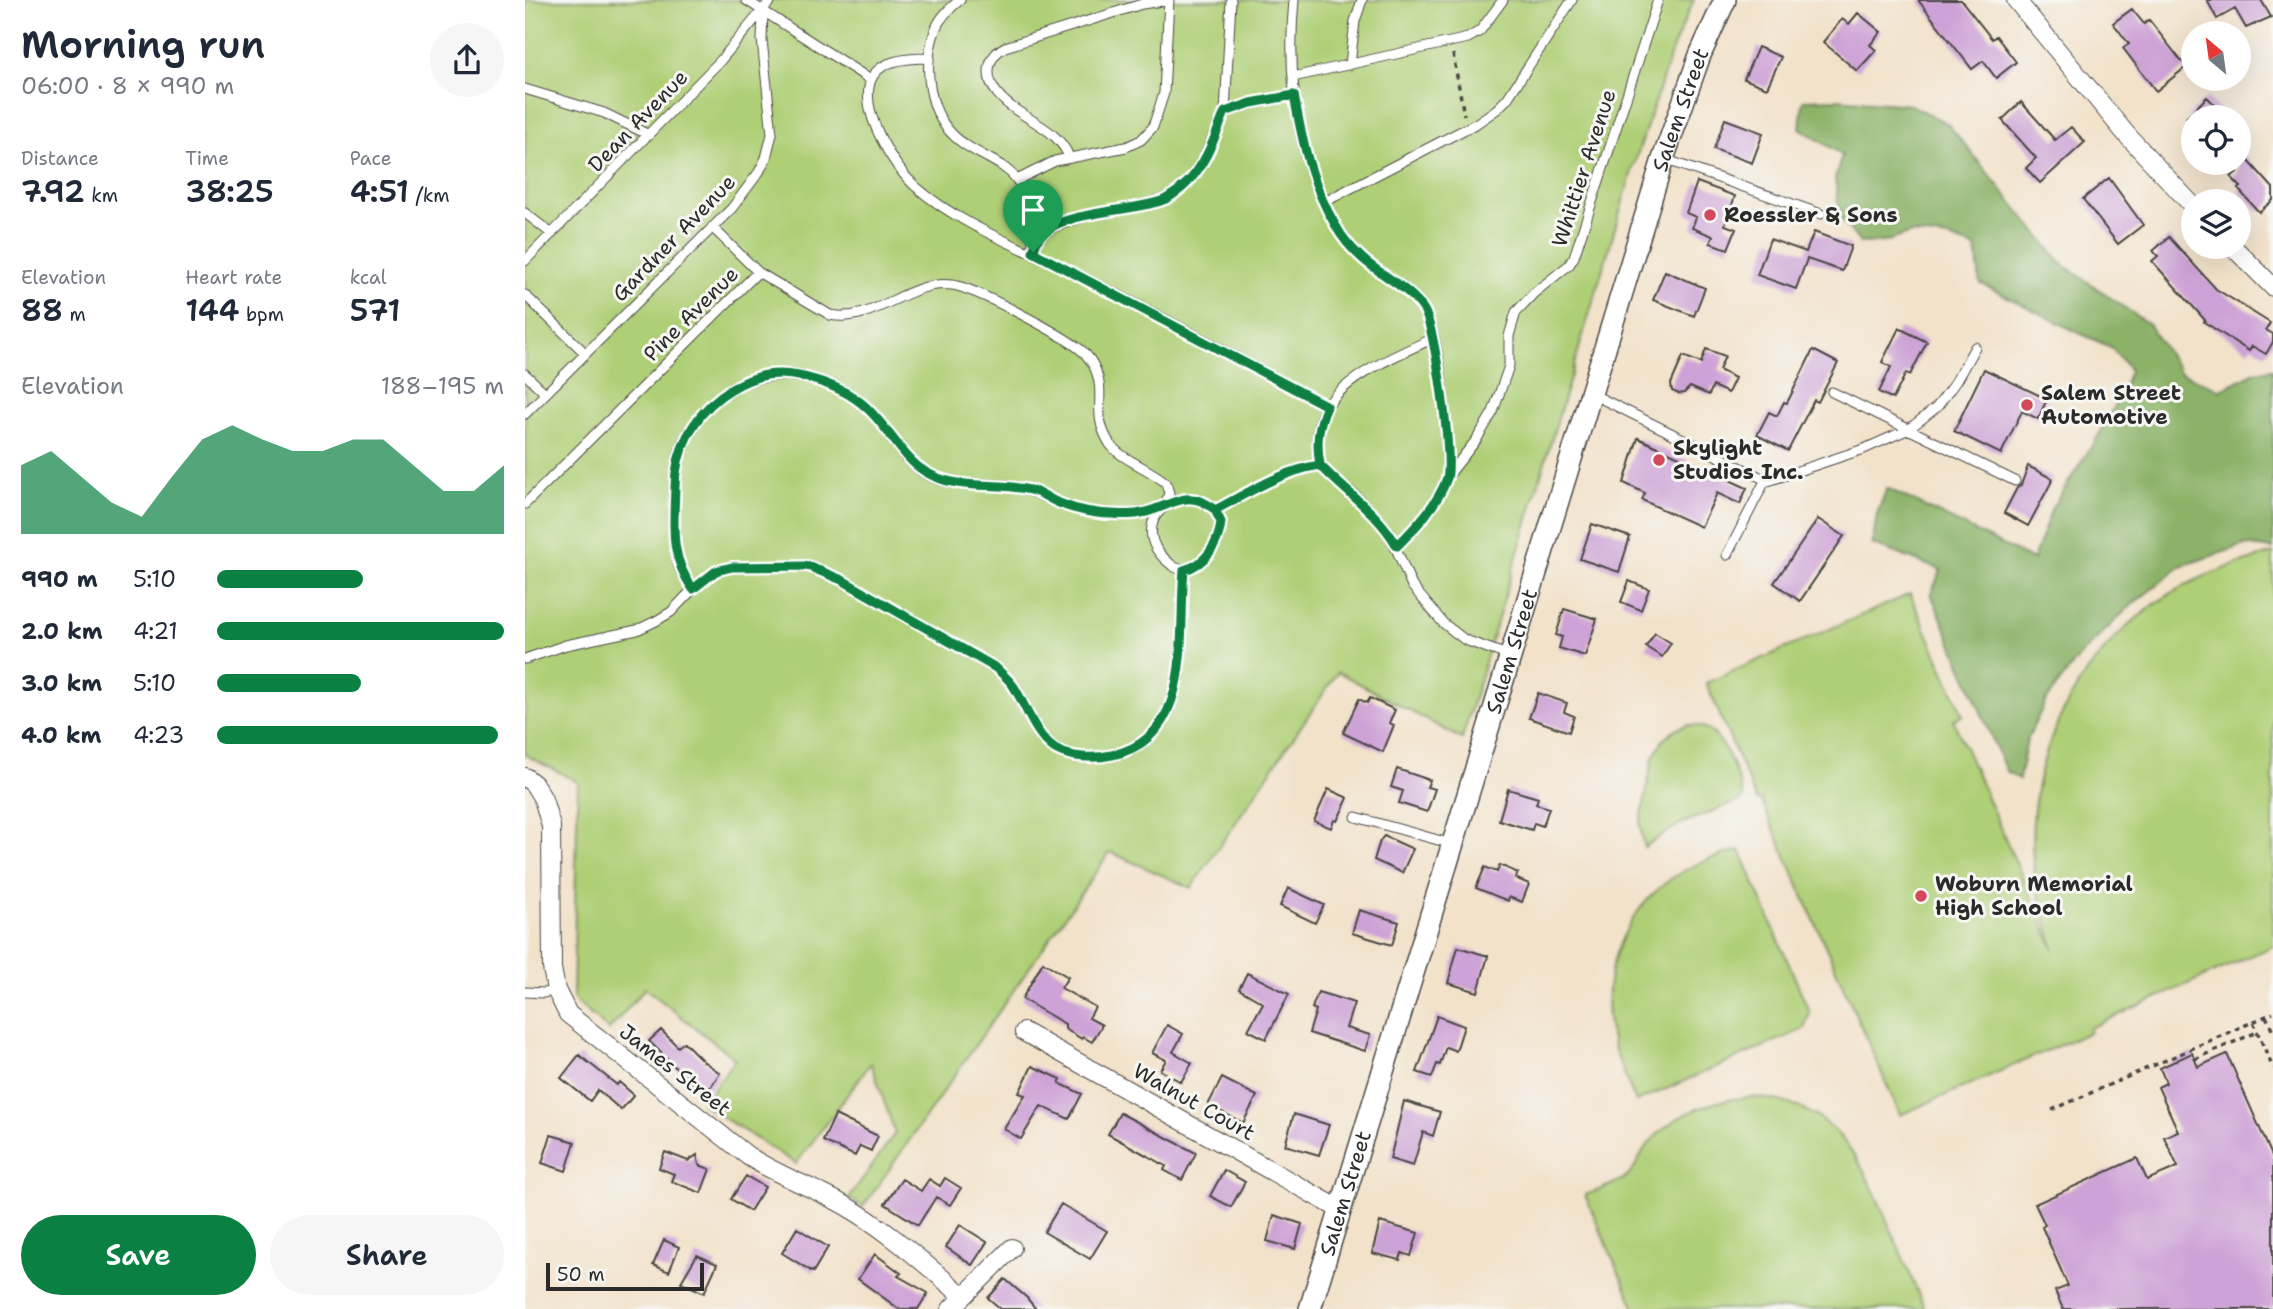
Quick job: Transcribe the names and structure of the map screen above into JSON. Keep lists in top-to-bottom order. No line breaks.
{"streets":{"street":["Salem Street","James Street","Walnut Court"],"lane":["Dean Avenue","Whittier Avenue","Gardner Avenue","Pine Avenue"]},"crossings":[["Salem Street","Walnut Court"],["Dean Avenue","Gardner Avenue"]],"places":["Roessler & Sons","Salem Street Automotive","Skylight Studios Inc.","Woburn Memorial High School"],"scale_bar":"50 m","north":"top left","page":{"heading":["Morning run","06:00 · 8 × 990 m"],"stats":[["Distance","7.92 km"],["Time","38:25"],["Pace","4:51 /km"],["Elevation","88 m"],["Heart rate","144 bpm"],["kcal","571"]],"chart":["Elevation","188–195 m"],"list":[{"name":"990 m","note":"5:10"},{"name":"2.0 km","note":"4:21"},{"name":"3.0 km","note":"5:10"},{"name":"4.0 km","note":"4:23"}],"buttons":["Save","Share"],"scale":"50 m"}}
